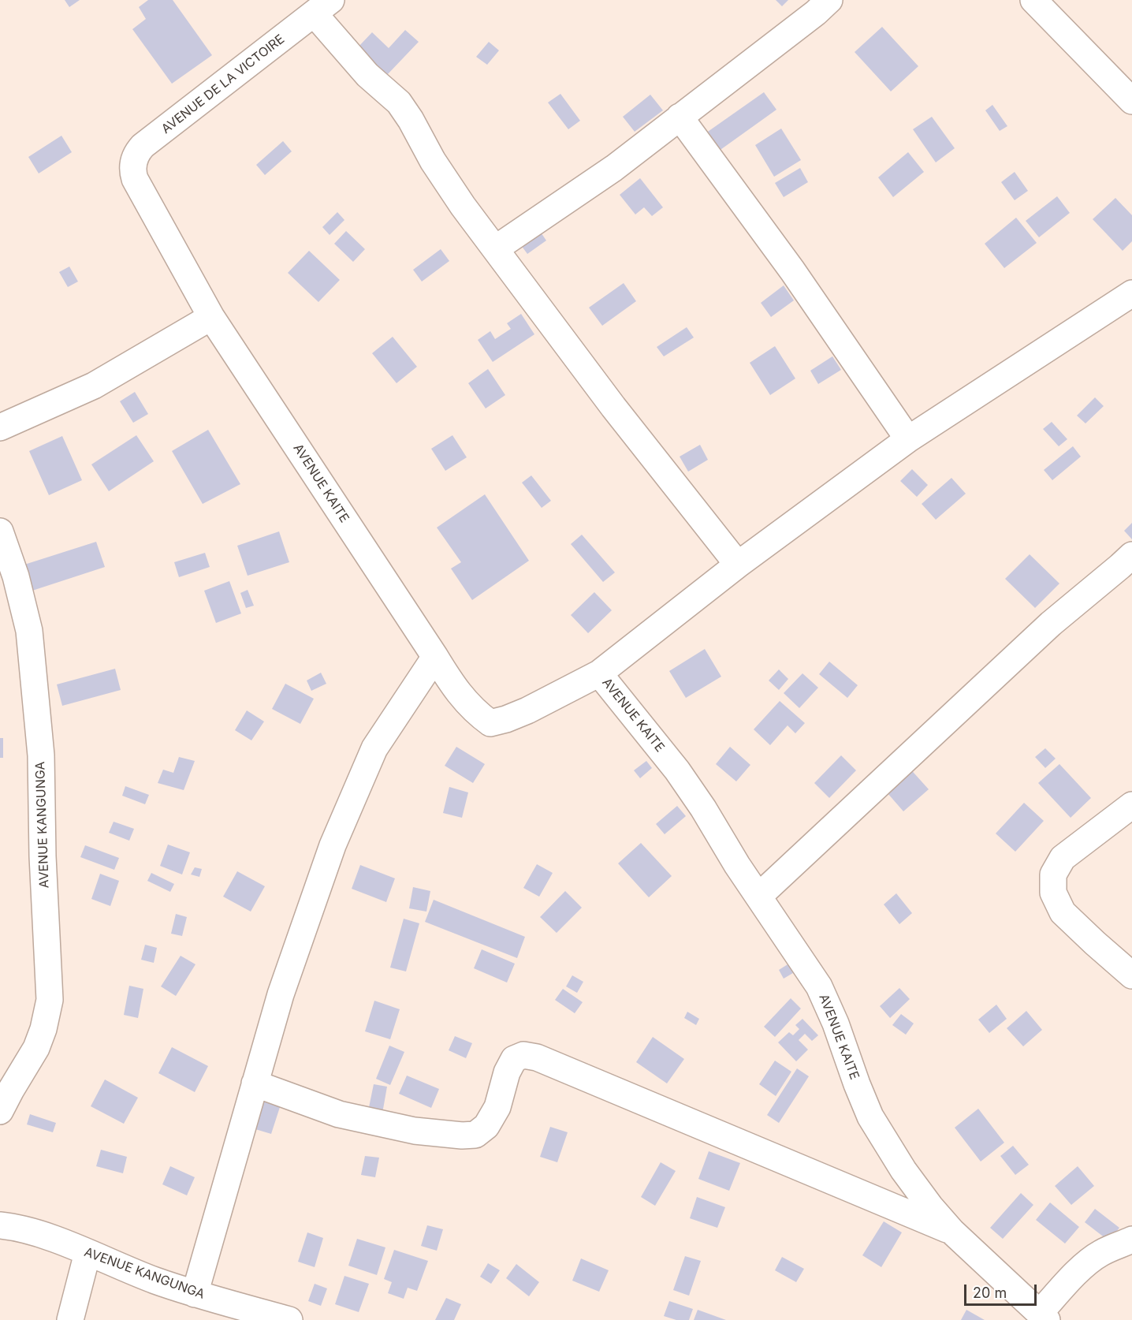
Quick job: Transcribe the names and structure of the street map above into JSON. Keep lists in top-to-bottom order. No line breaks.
{"streets":{"street":["AVENUE DE LA VICTOIRE","AVENUE KAITE","AVENUE KANGUNGA"]},"crossings":[["AVENUE DE LA VICTOIRE","AVENUE KAITE"]],"scale_bar":"20 m"}
